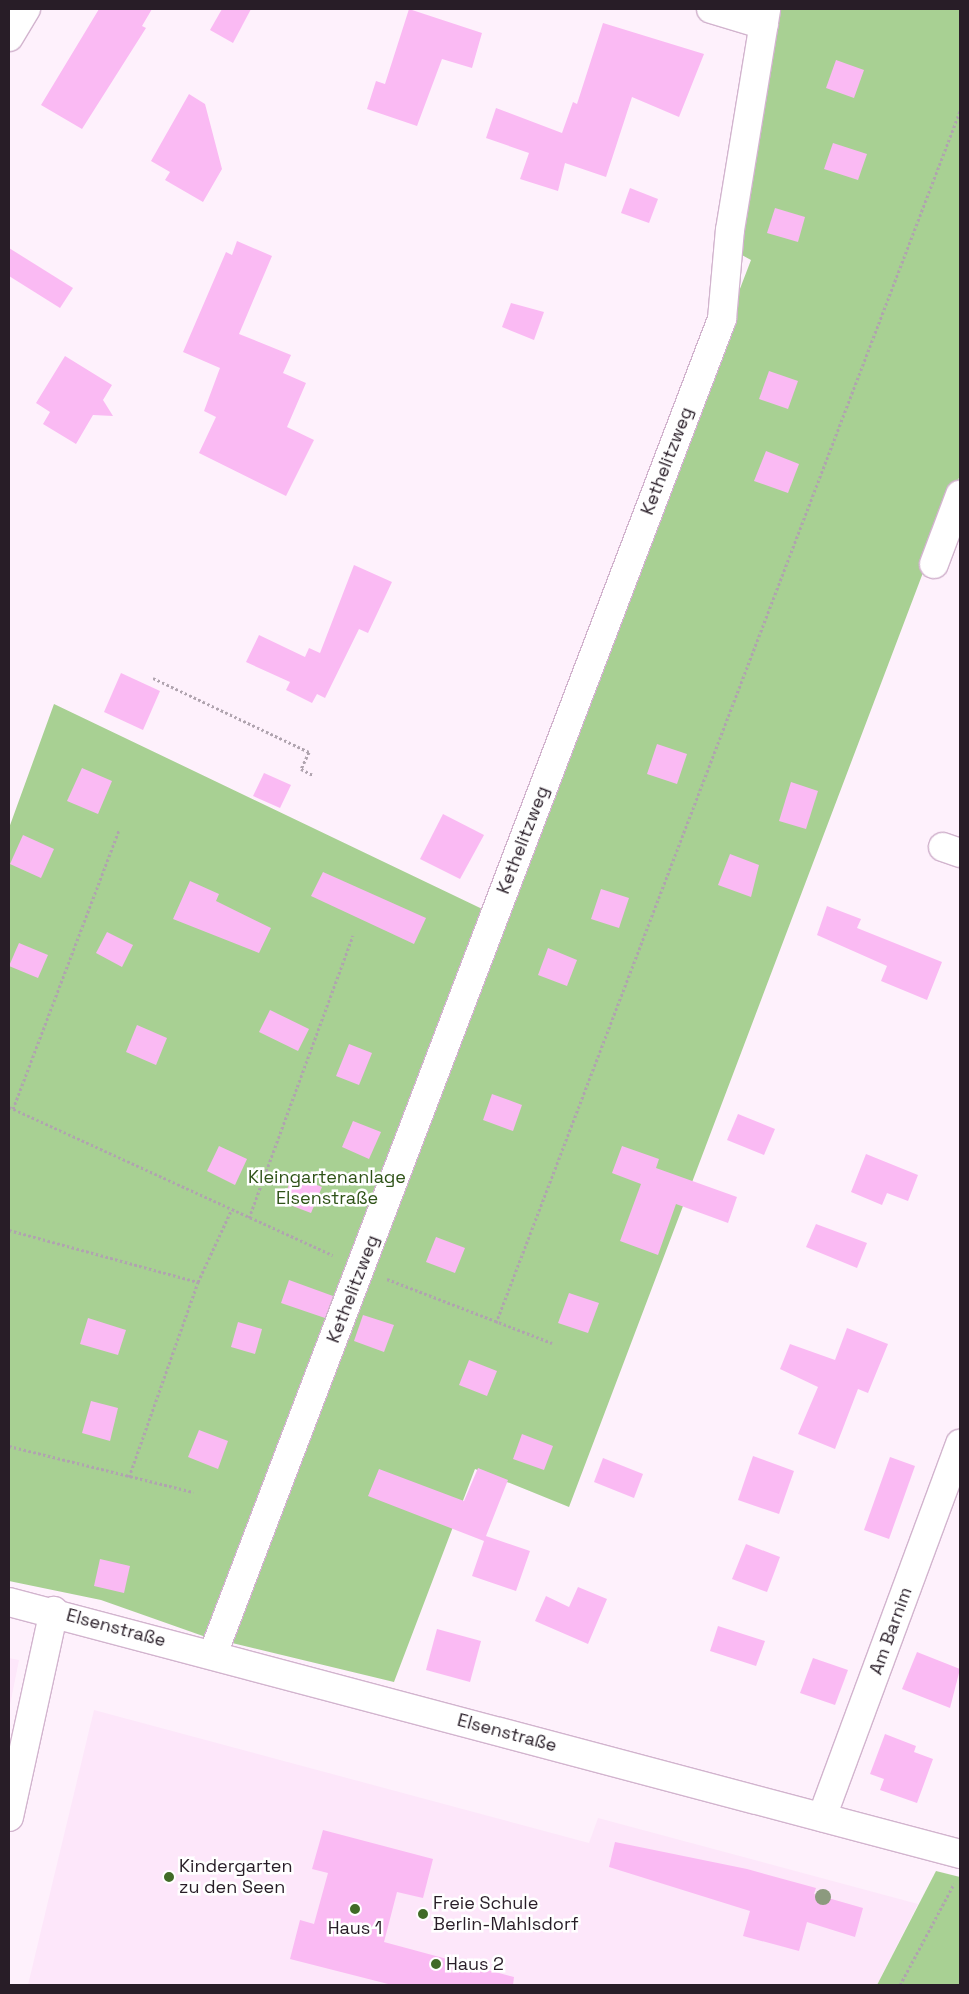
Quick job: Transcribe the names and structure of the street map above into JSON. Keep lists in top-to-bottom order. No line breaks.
{"streets":{"street":["Kethelitzweg","Elsenstraße","Am Barnim"]},"crossings":[["Kethelitzweg","Elsenstraße"],["Elsenstraße","Am Barnim"]],"parks":["Kleingartenanlage Elsenstraße"],"places":["Kindergarten zu den Seen","Haus 1","Freie Schule Berlin-Mahlsdorf","Haus 2"]}
